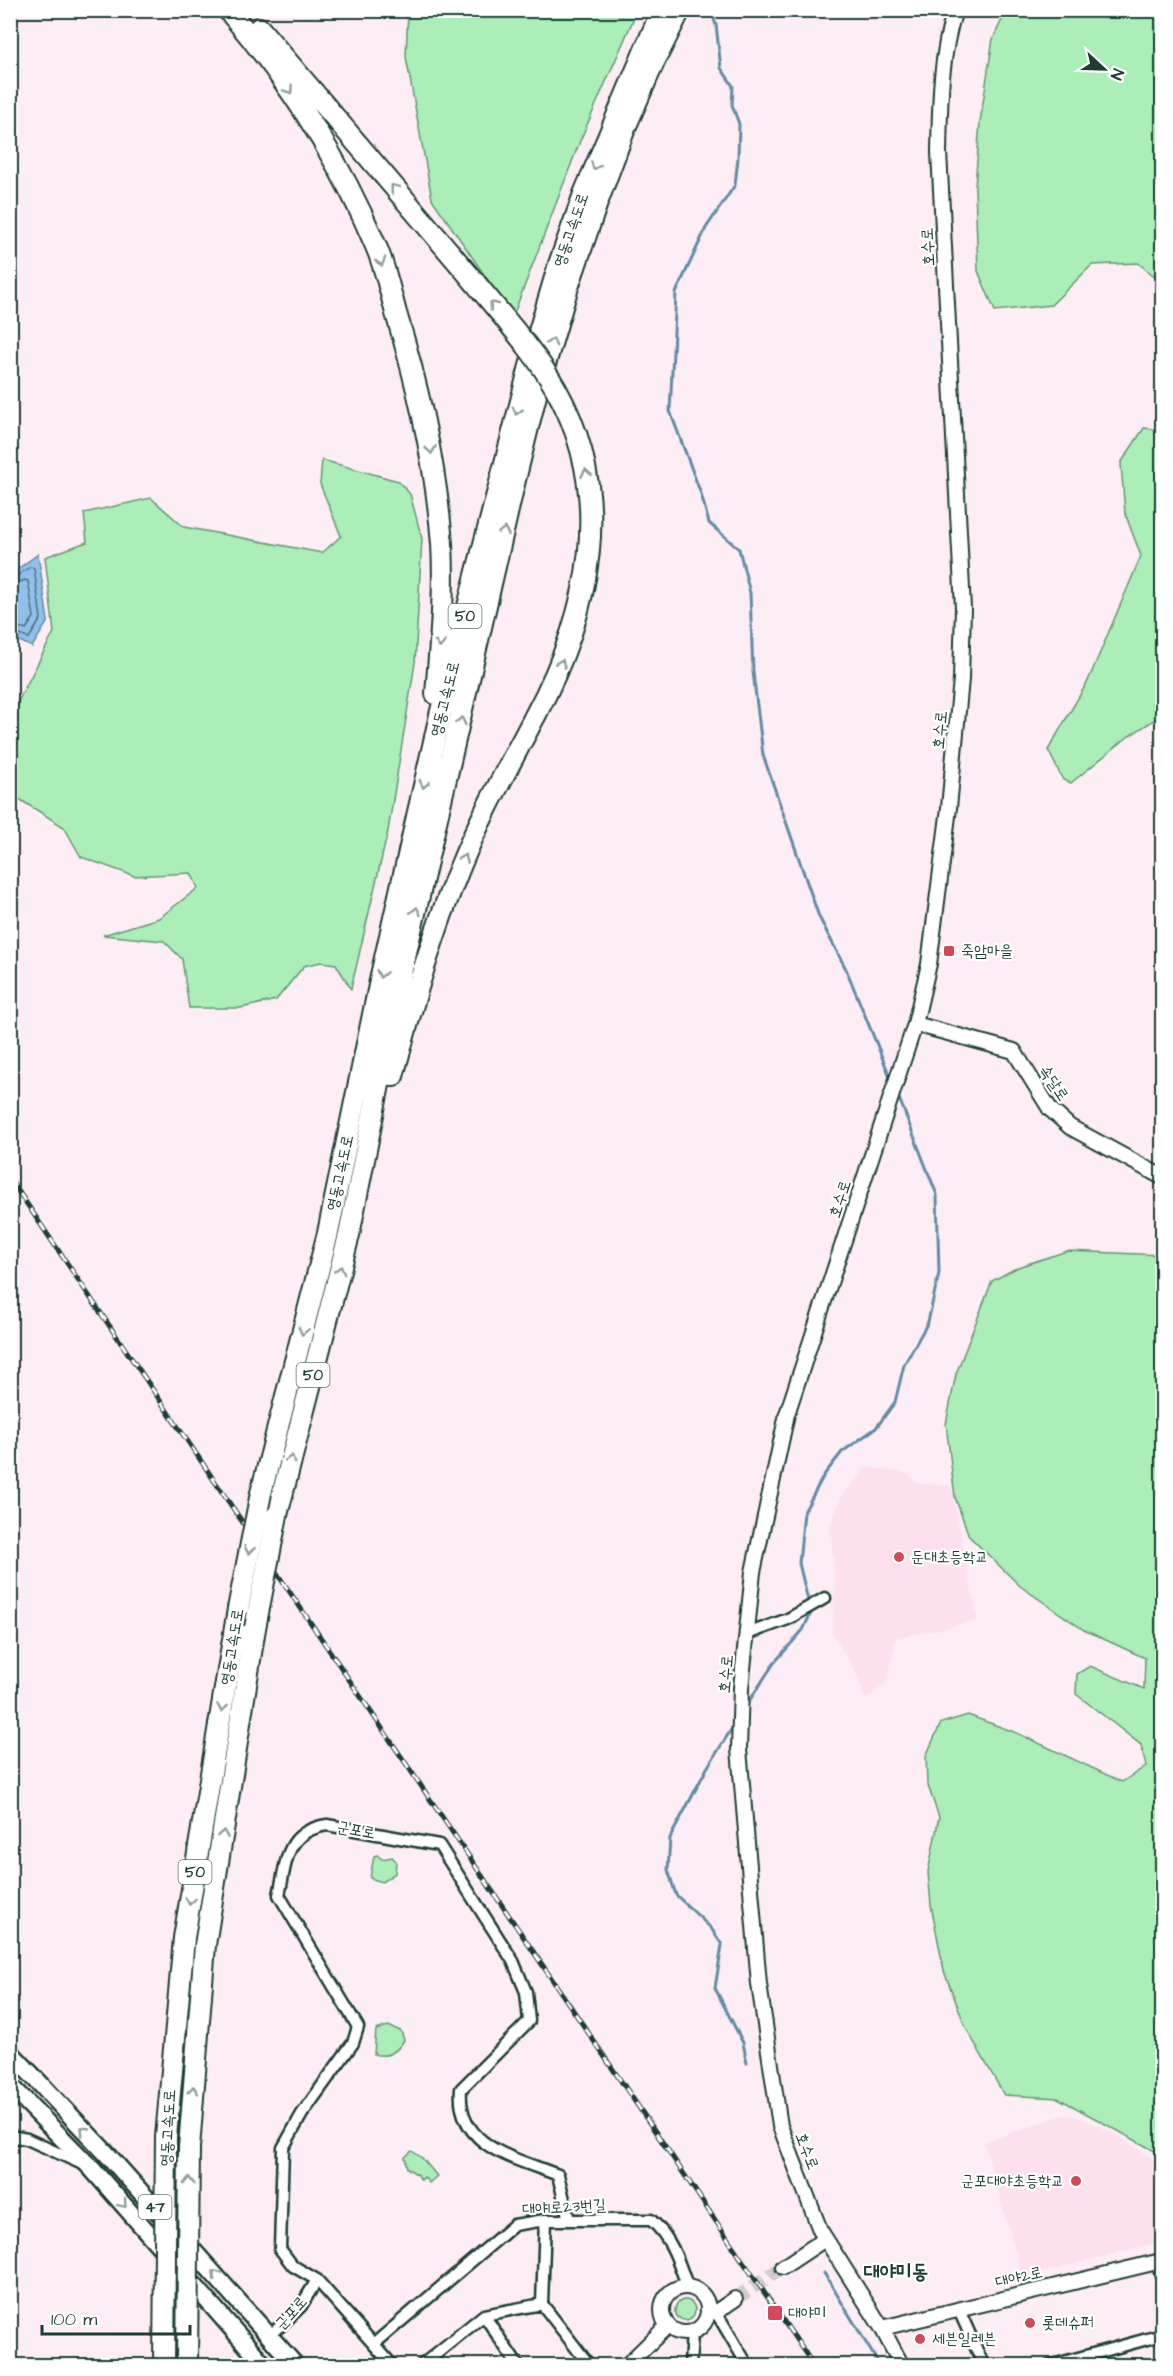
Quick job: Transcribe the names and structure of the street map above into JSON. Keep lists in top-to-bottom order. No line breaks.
{"streets":{"highway":["영동고속도로","50"],"main road":["군포로","47"],"street":["호수로","속달로","대야1로23번길","대야2로"]},"crossings":[["호수로","속달로"],["호수로","대야2로"],["군포로","대야1로23번길"]],"districts":["대야미동"],"places":{"transit":["죽암마을","대야미"],"other":["둔대초등학교","군포대야초등학교","롯데슈퍼","세븐일레븐"]},"scale_bar":"100 m","north":"right"}
